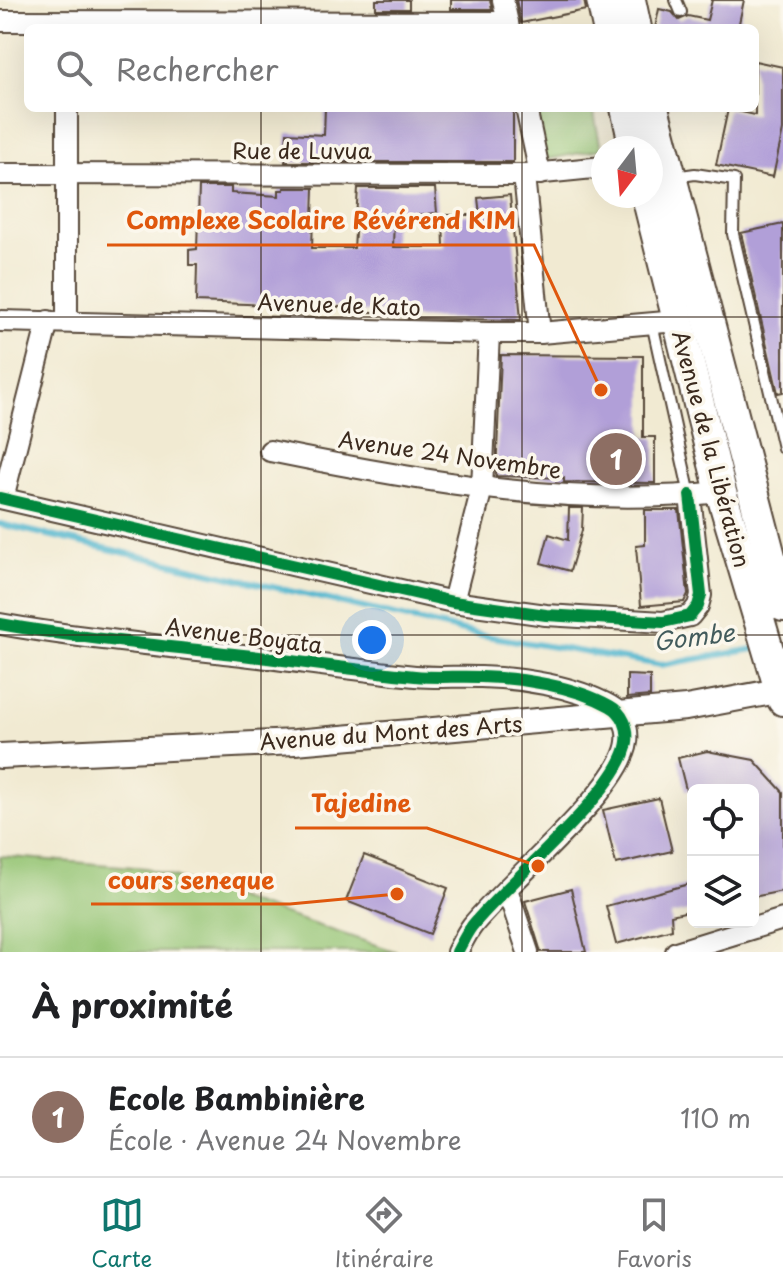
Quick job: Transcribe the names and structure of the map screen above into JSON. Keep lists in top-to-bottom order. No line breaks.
{"streets":{"main road":["Avenue de la Libération"],"street":["Rue de Luvua","Avenue de Kato","Avenue 24 Novembre","Avenue Boyata","Avenue du Mont des Arts"]},"crossings":[["Avenue de Kato","Avenue de la Libération"],["Avenue de la Libération","Avenue 24 Novembre"],["Avenue de la Libération","Avenue du Mont des Arts"],["Avenue Boyata","Avenue du Mont des Arts"]],"water":["Gombe"],"places":["Complexe Scolaire Révérend KIM","Tajedine","cours seneque"],"north":"bottom","page":{"search":"Rechercher","pins":"1","heading":"À proximité","list":[{"mark":"1","name":"Ecole Bambinière","note":"École · Avenue 24 Novembre","value":"110 m"}],"nav":["Carte","Itinéraire","Favoris"]}}
